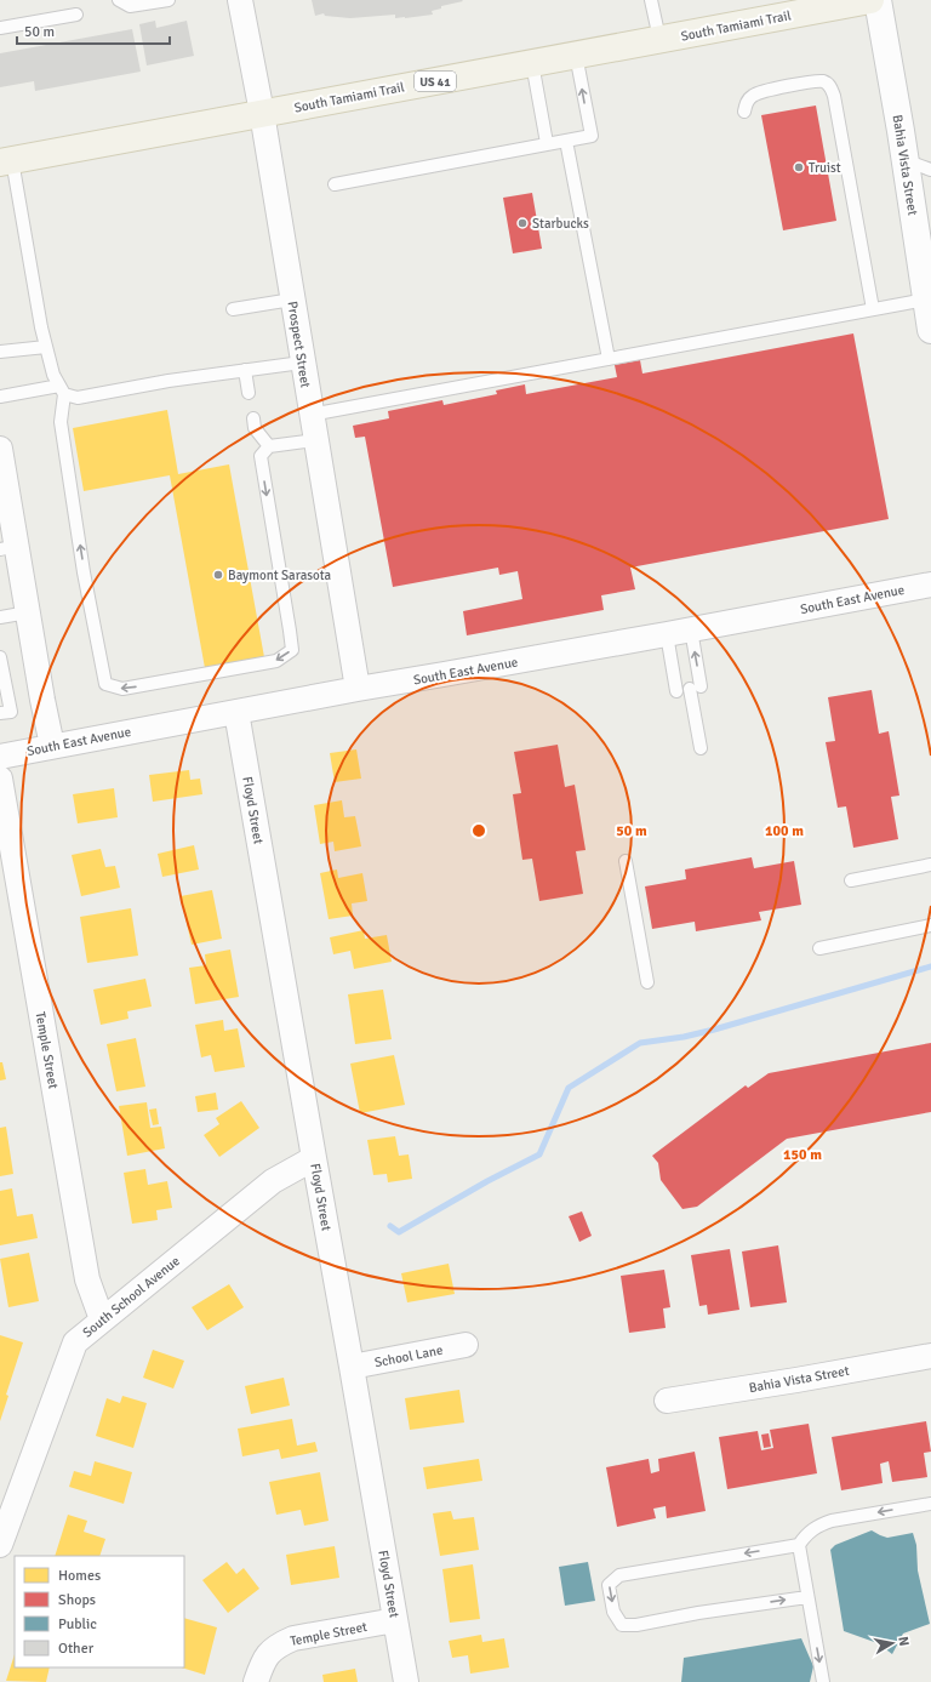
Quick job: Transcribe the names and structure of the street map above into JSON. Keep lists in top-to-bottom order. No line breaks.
{"streets":{"main road":["South Tamiami Trail","US 41"],"street":["Bahia Vista Street","Prospect Street","South East Avenue","Floyd Street","Temple Street","South School Avenue","School Lane"]},"crossings":[["South Tamiami Trail","Prospect Street"],["Prospect Street","South East Avenue"],["South East Avenue","Floyd Street"],["Floyd Street","Temple Street"],["Floyd Street","South School Avenue"],["Floyd Street","School Lane"],["Temple Street","South School Avenue"]],"places":["Truist","Starbucks","Baymont Sarasota"],"legend":["Homes","Shops","Public","Other"],"scale_bar":"50 m","north":"right","rings":["50 m","100 m","150 m"]}
